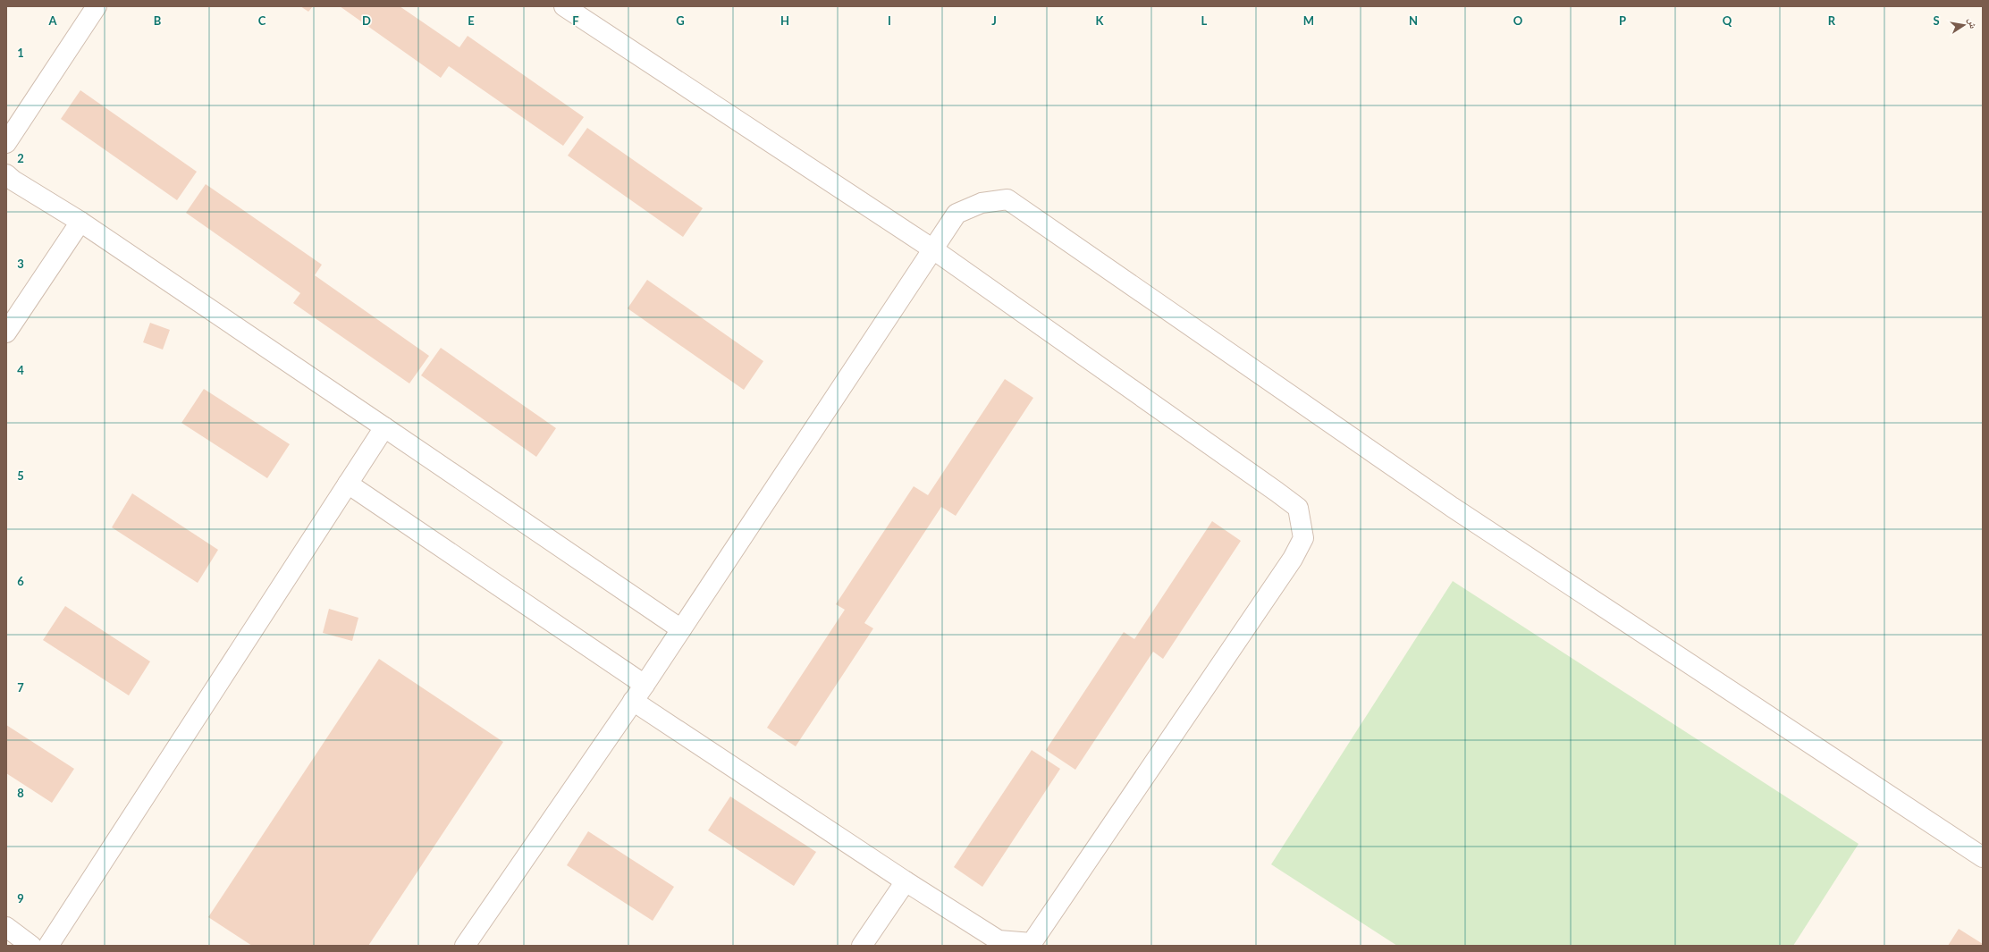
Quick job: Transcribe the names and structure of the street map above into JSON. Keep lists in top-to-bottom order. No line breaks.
{"north":"right","grid":{"columns":["A","B","C","D","E","F","G","H","I","J","K","L","M","N","O","P","Q","R","S"],"rows":["1","2","3","4","5","6","7","8","9"]}}
